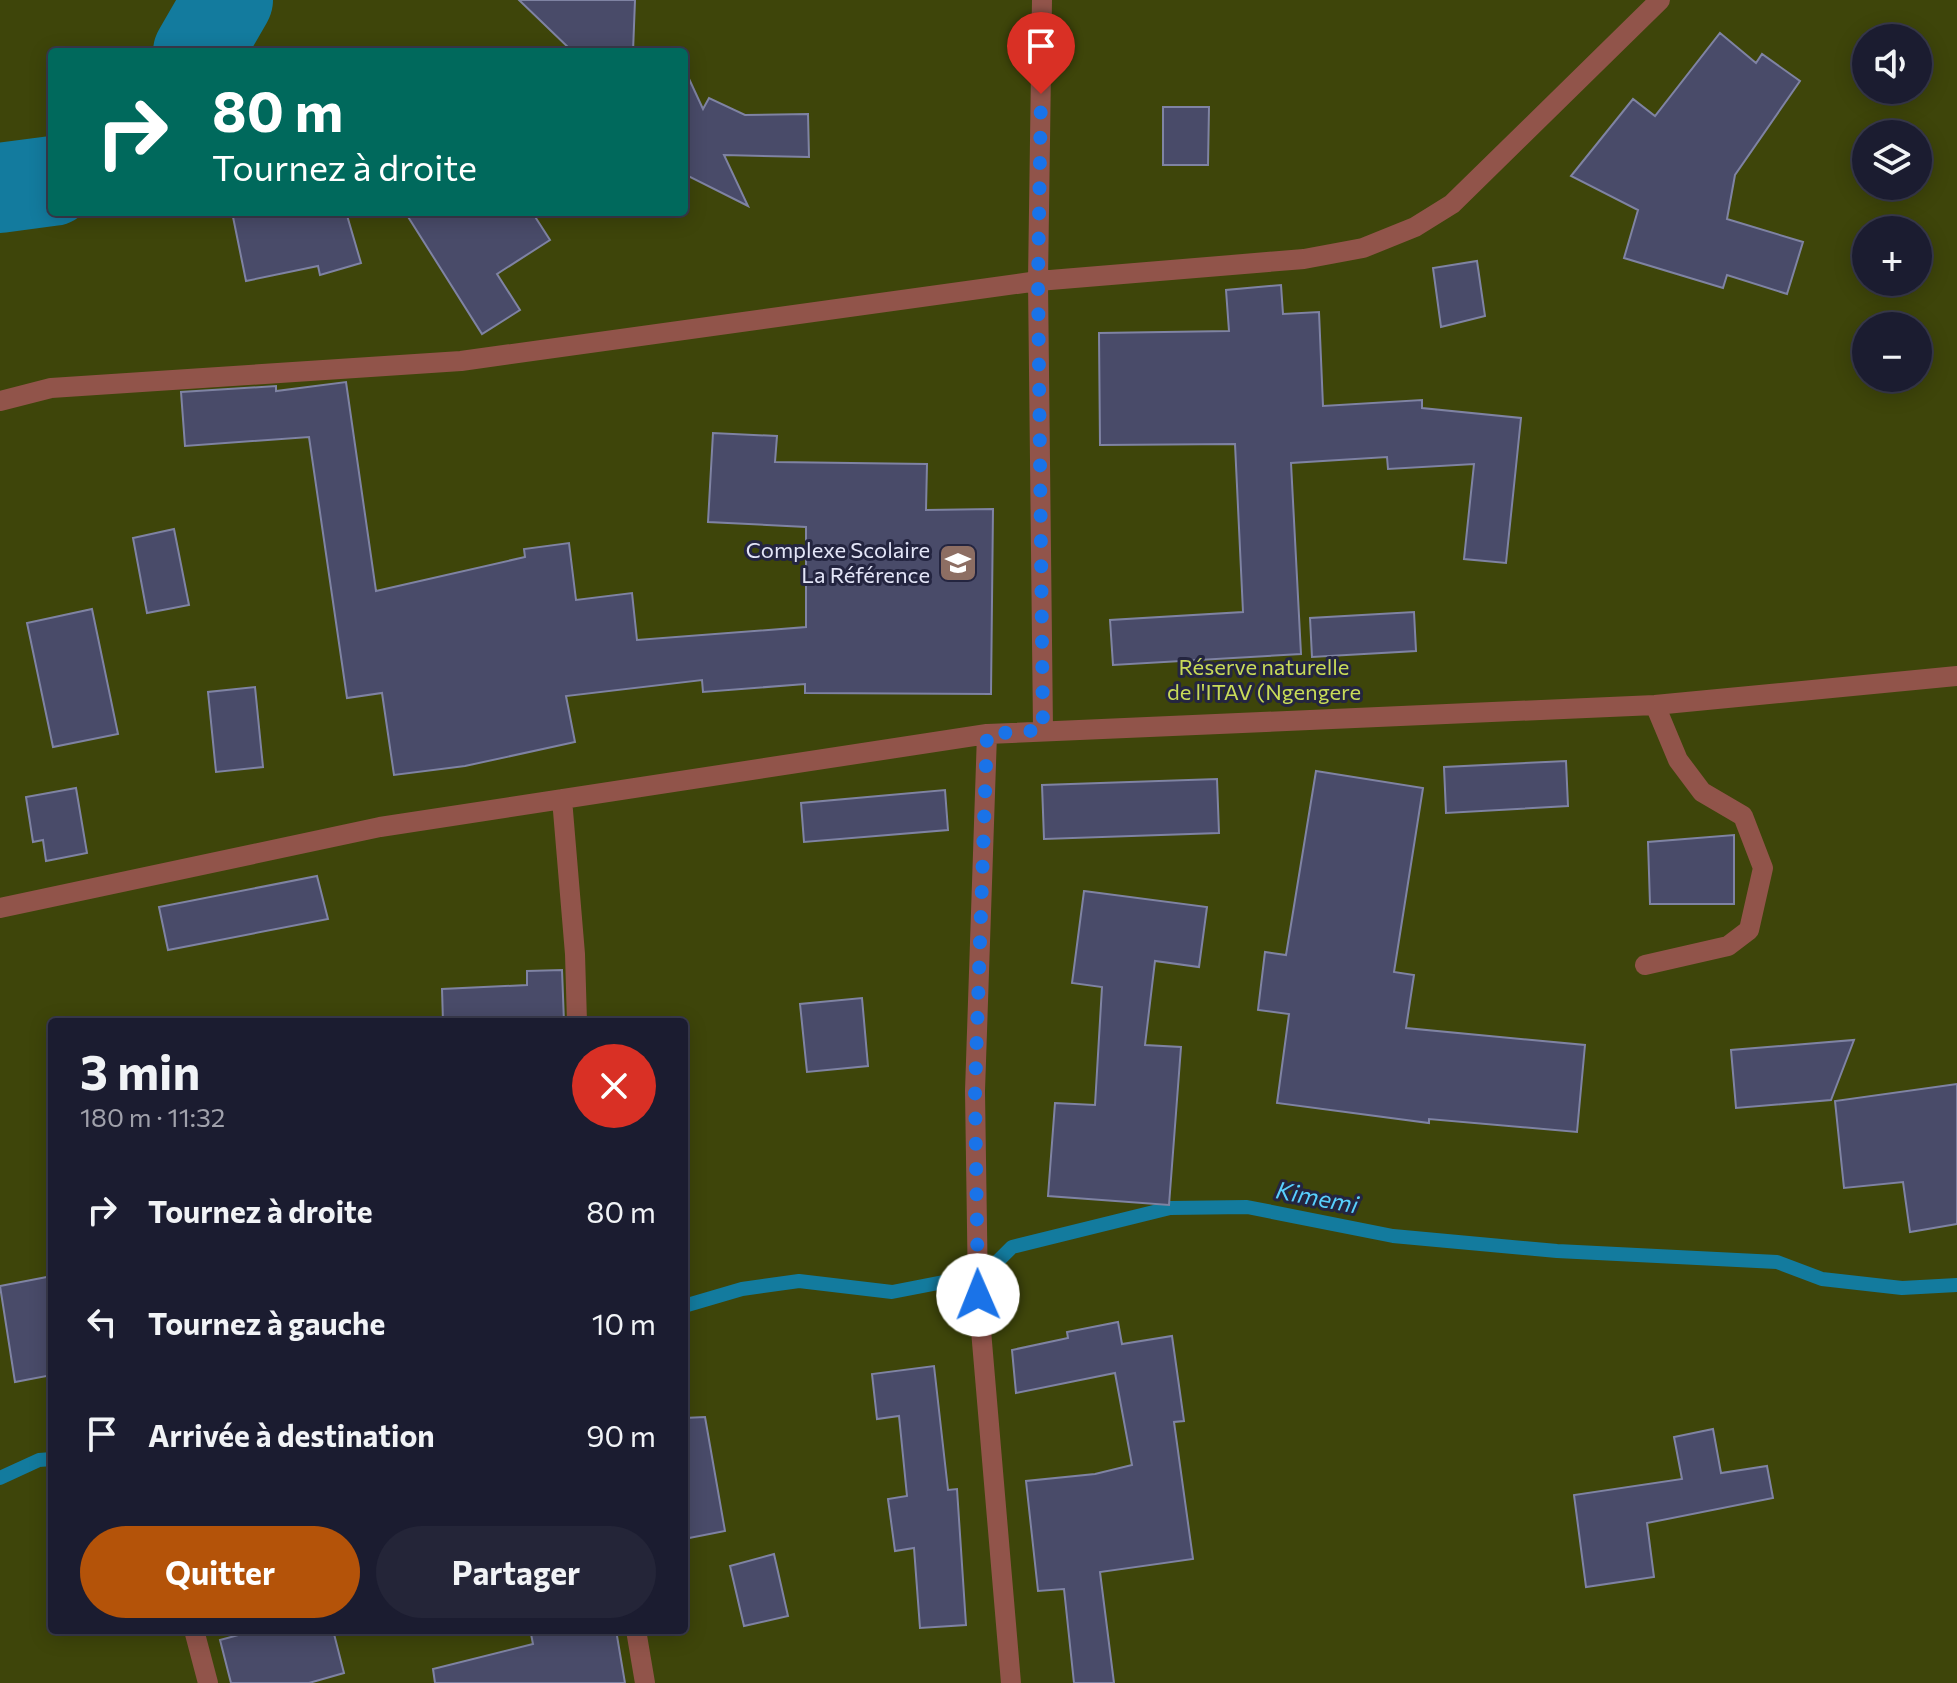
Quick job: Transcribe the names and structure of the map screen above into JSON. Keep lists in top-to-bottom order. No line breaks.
{"water":["Kimemi"],"parks":["Réserve naturelle de l'ITAV (Ngengere"],"places":{"school or university":["Complexe Scolaire La Référence"]},"page":{"map_buttons":["+","−"],"turn":["80 m","Tournez à droite"],"heading":["3 min","180 m · 11:32"],"list":[{"name":"Tournez à droite","value":"80 m"},{"name":"Tournez à gauche","value":"10 m"},{"name":"Arrivée à destination","value":"90 m"}],"buttons":["Quitter","Partager"]}}
